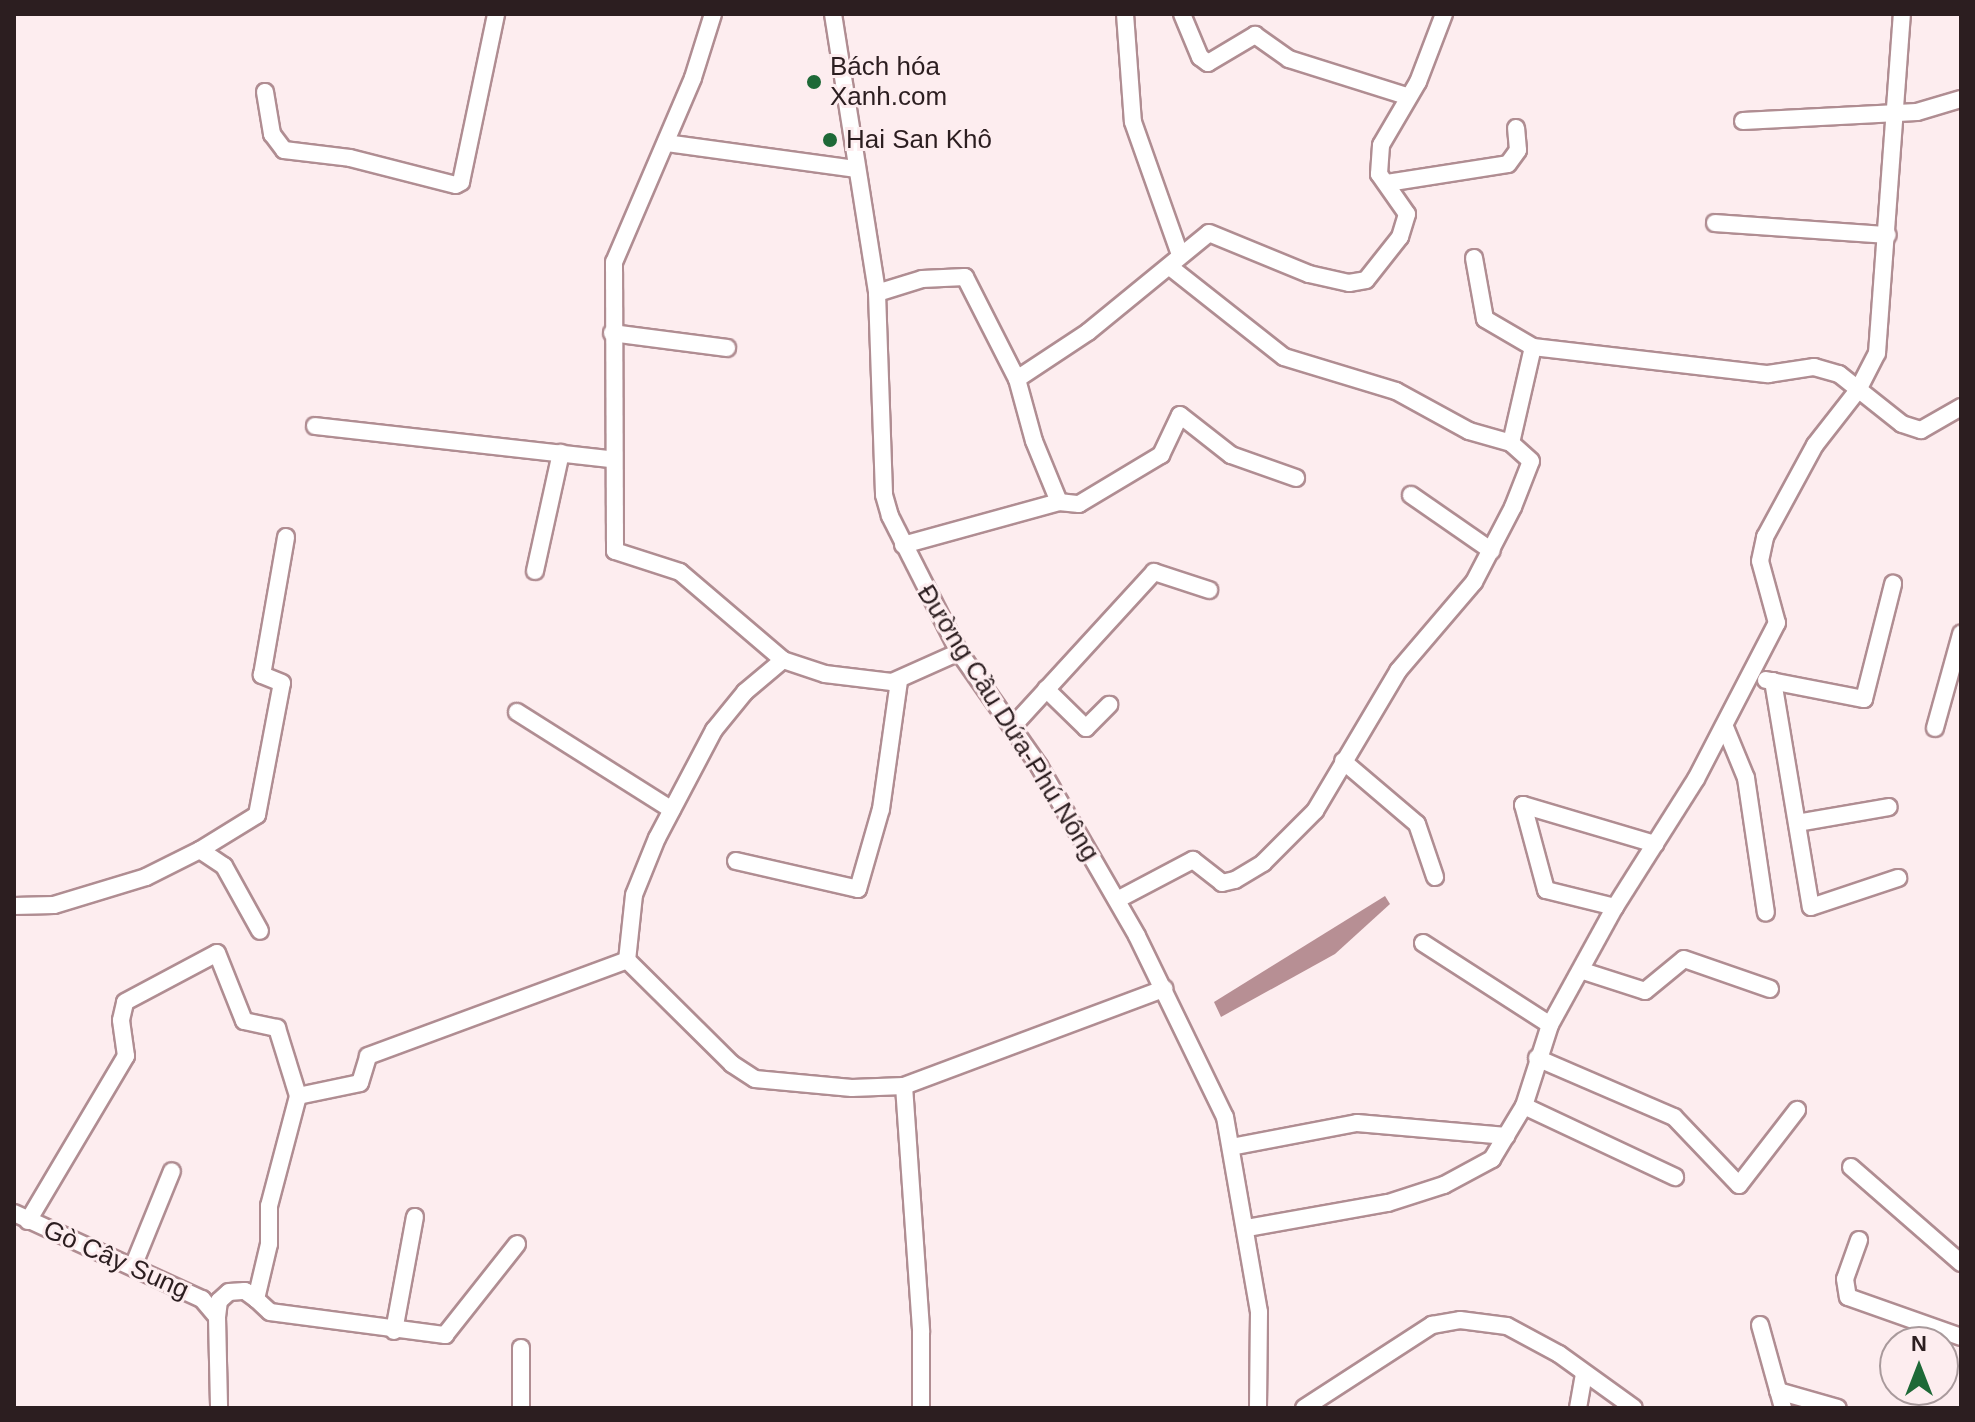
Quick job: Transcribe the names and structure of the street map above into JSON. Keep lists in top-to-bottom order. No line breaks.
{"streets":{"street":["Đường Cầu Dứa-Phú Nông","Gò Cây Sung"]},"places":["Bách hóa Xanh.com","Hai San Khô"],"north":"top"}
